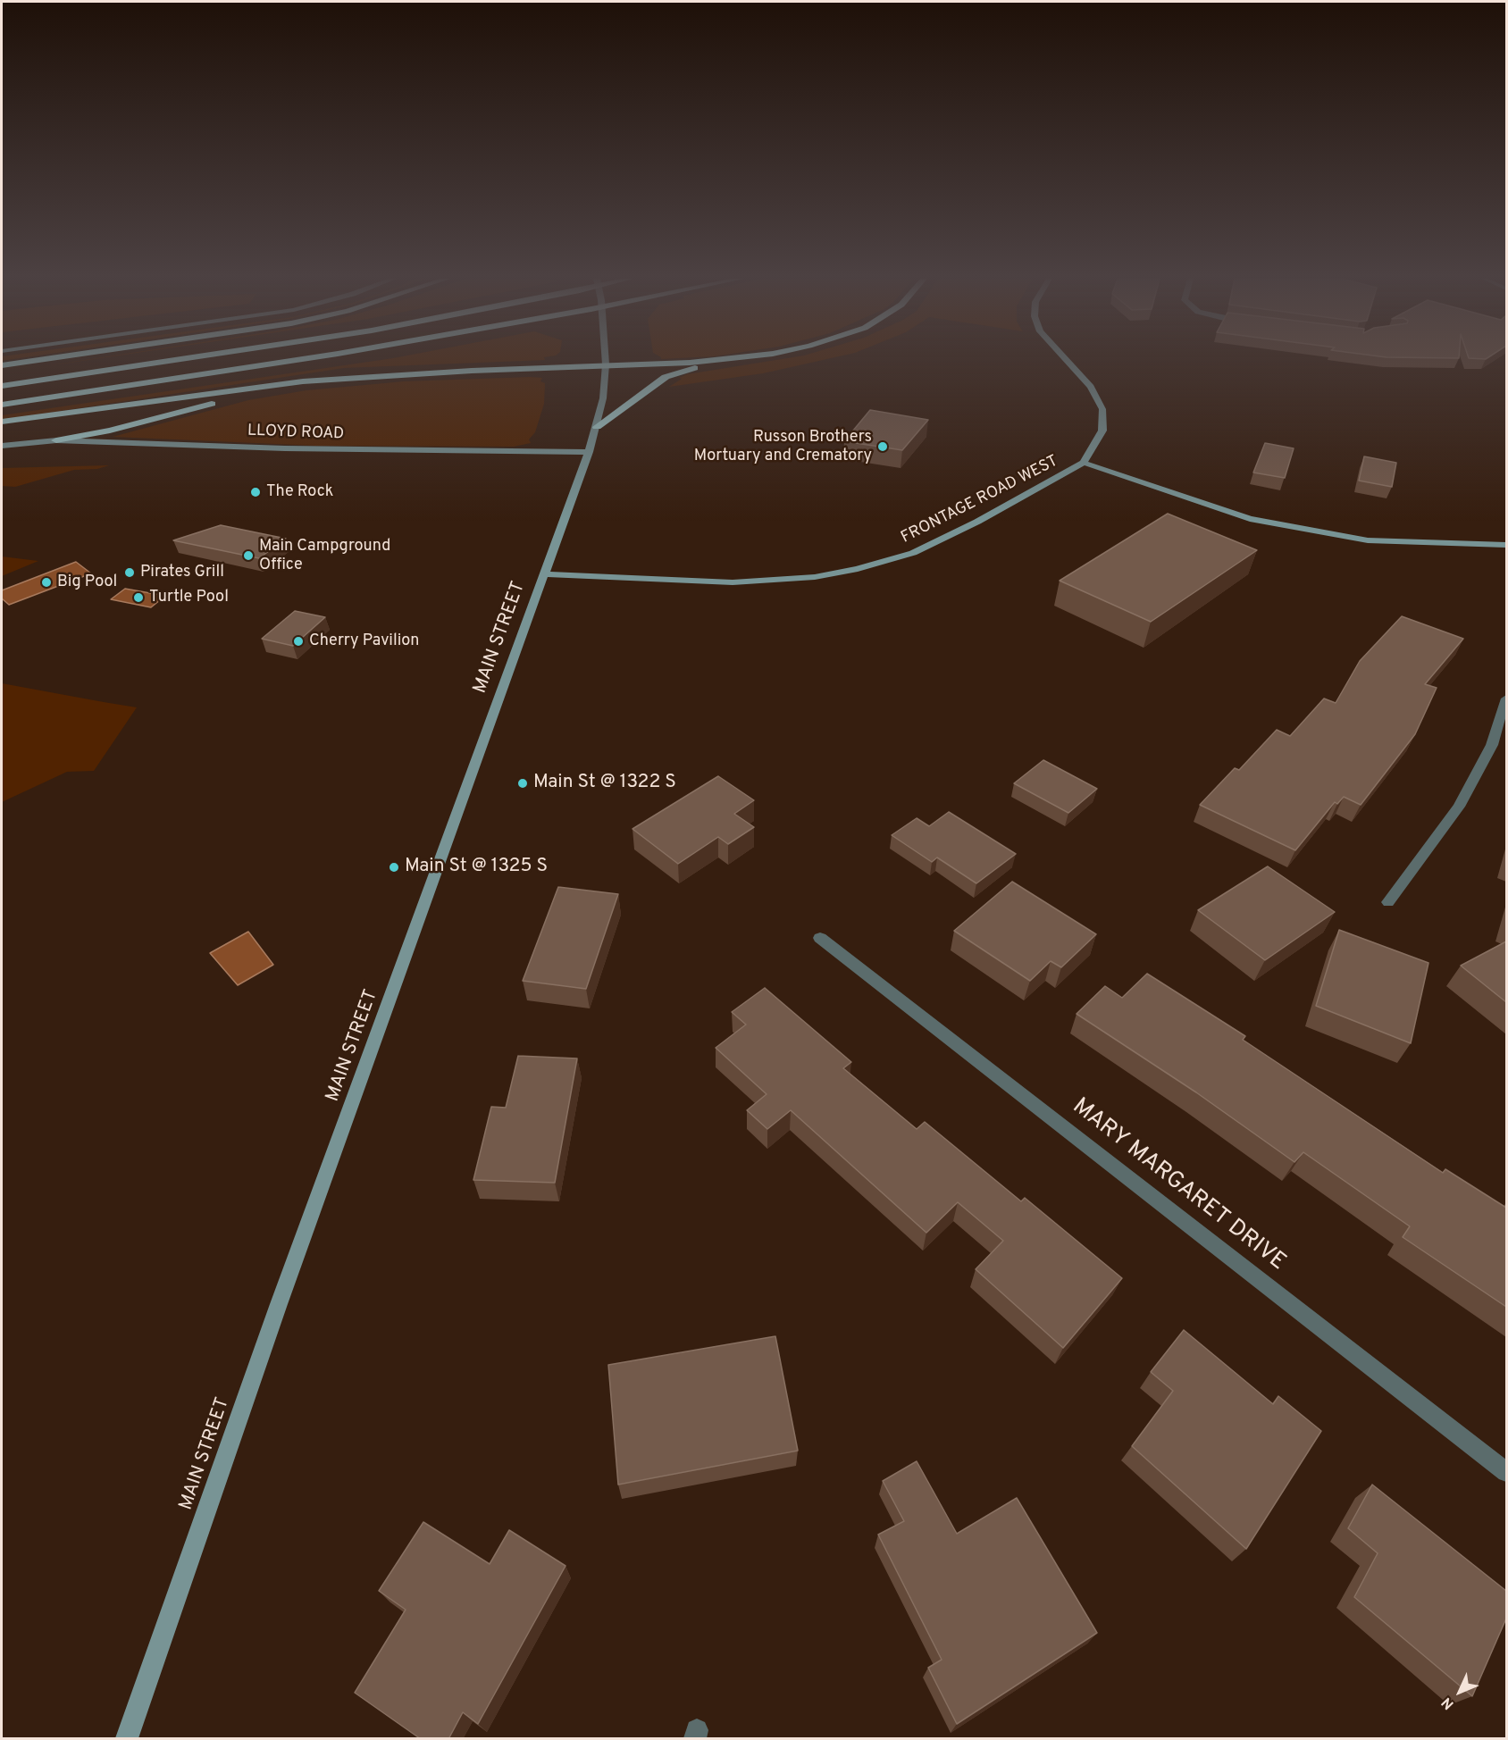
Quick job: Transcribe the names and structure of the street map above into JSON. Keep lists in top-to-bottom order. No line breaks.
{"streets":{"street":["LLOYD ROAD","FRONTAGE ROAD WEST","MAIN STREET","MARY MARGARET DRIVE"]},"crossings":[["LLOYD ROAD","MAIN STREET"],["FRONTAGE ROAD WEST","MAIN STREET"]],"places":["Russon Brothers Mortuary and Crematory","The Rock","Main Campground Office","Pirates Grill","Big Pool","Turtle Pool","Cherry Pavilion","Main St @ 1322 S","Main St @ 1325 S"],"north":"bottom left"}
